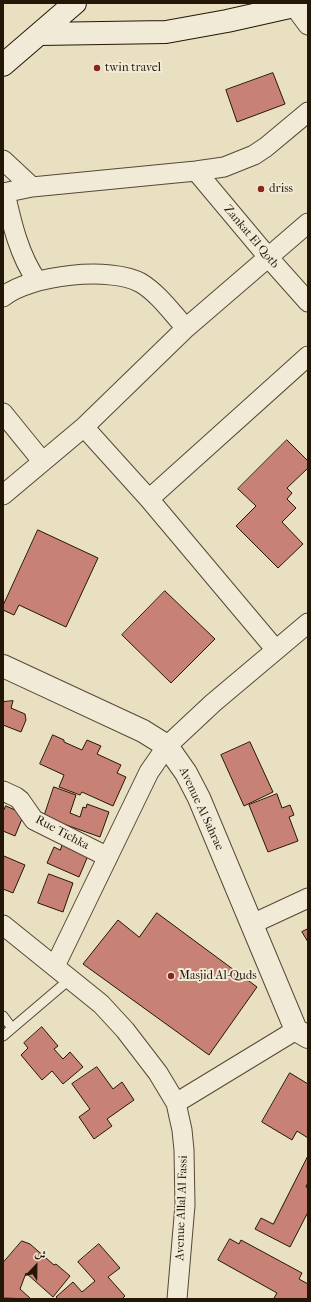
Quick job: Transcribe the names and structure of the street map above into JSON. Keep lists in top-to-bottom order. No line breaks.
{"streets":{"street":["Zankat El Qotb","Avenue Al Sahrae","Rue Tichka","Avenue Allal Al Fassi"]},"places":["twin travel","driss","Masjid Al-Quds"],"north":"top"}
